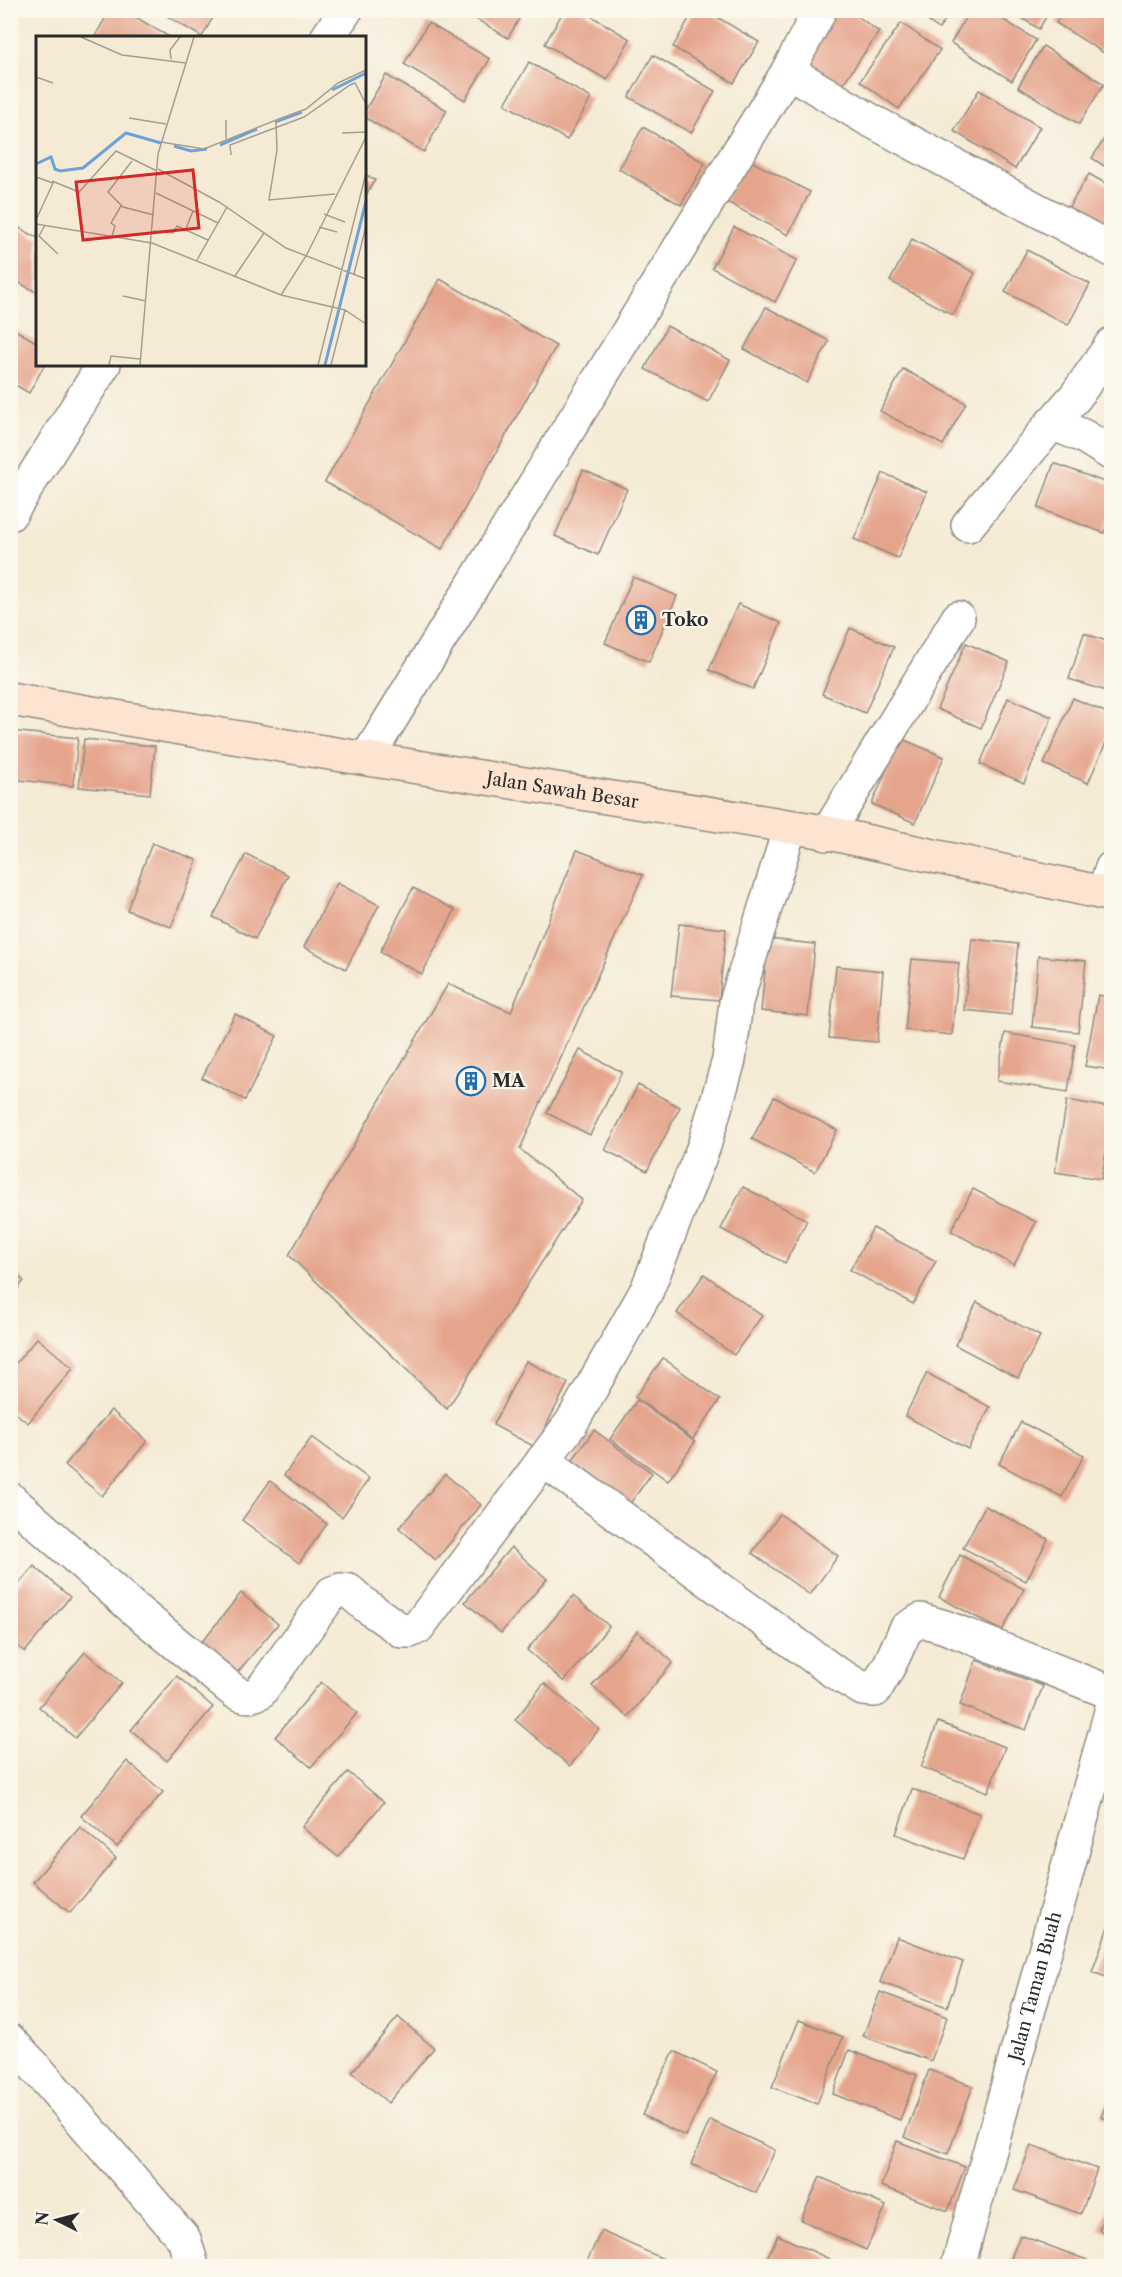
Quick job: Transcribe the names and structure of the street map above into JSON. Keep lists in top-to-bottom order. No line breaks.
{"streets":{"main road":["Jalan Sawah Besar"],"street":["Jalan Taman Buah"]},"places":{"building":["Toko","MA"]},"north":"left"}
